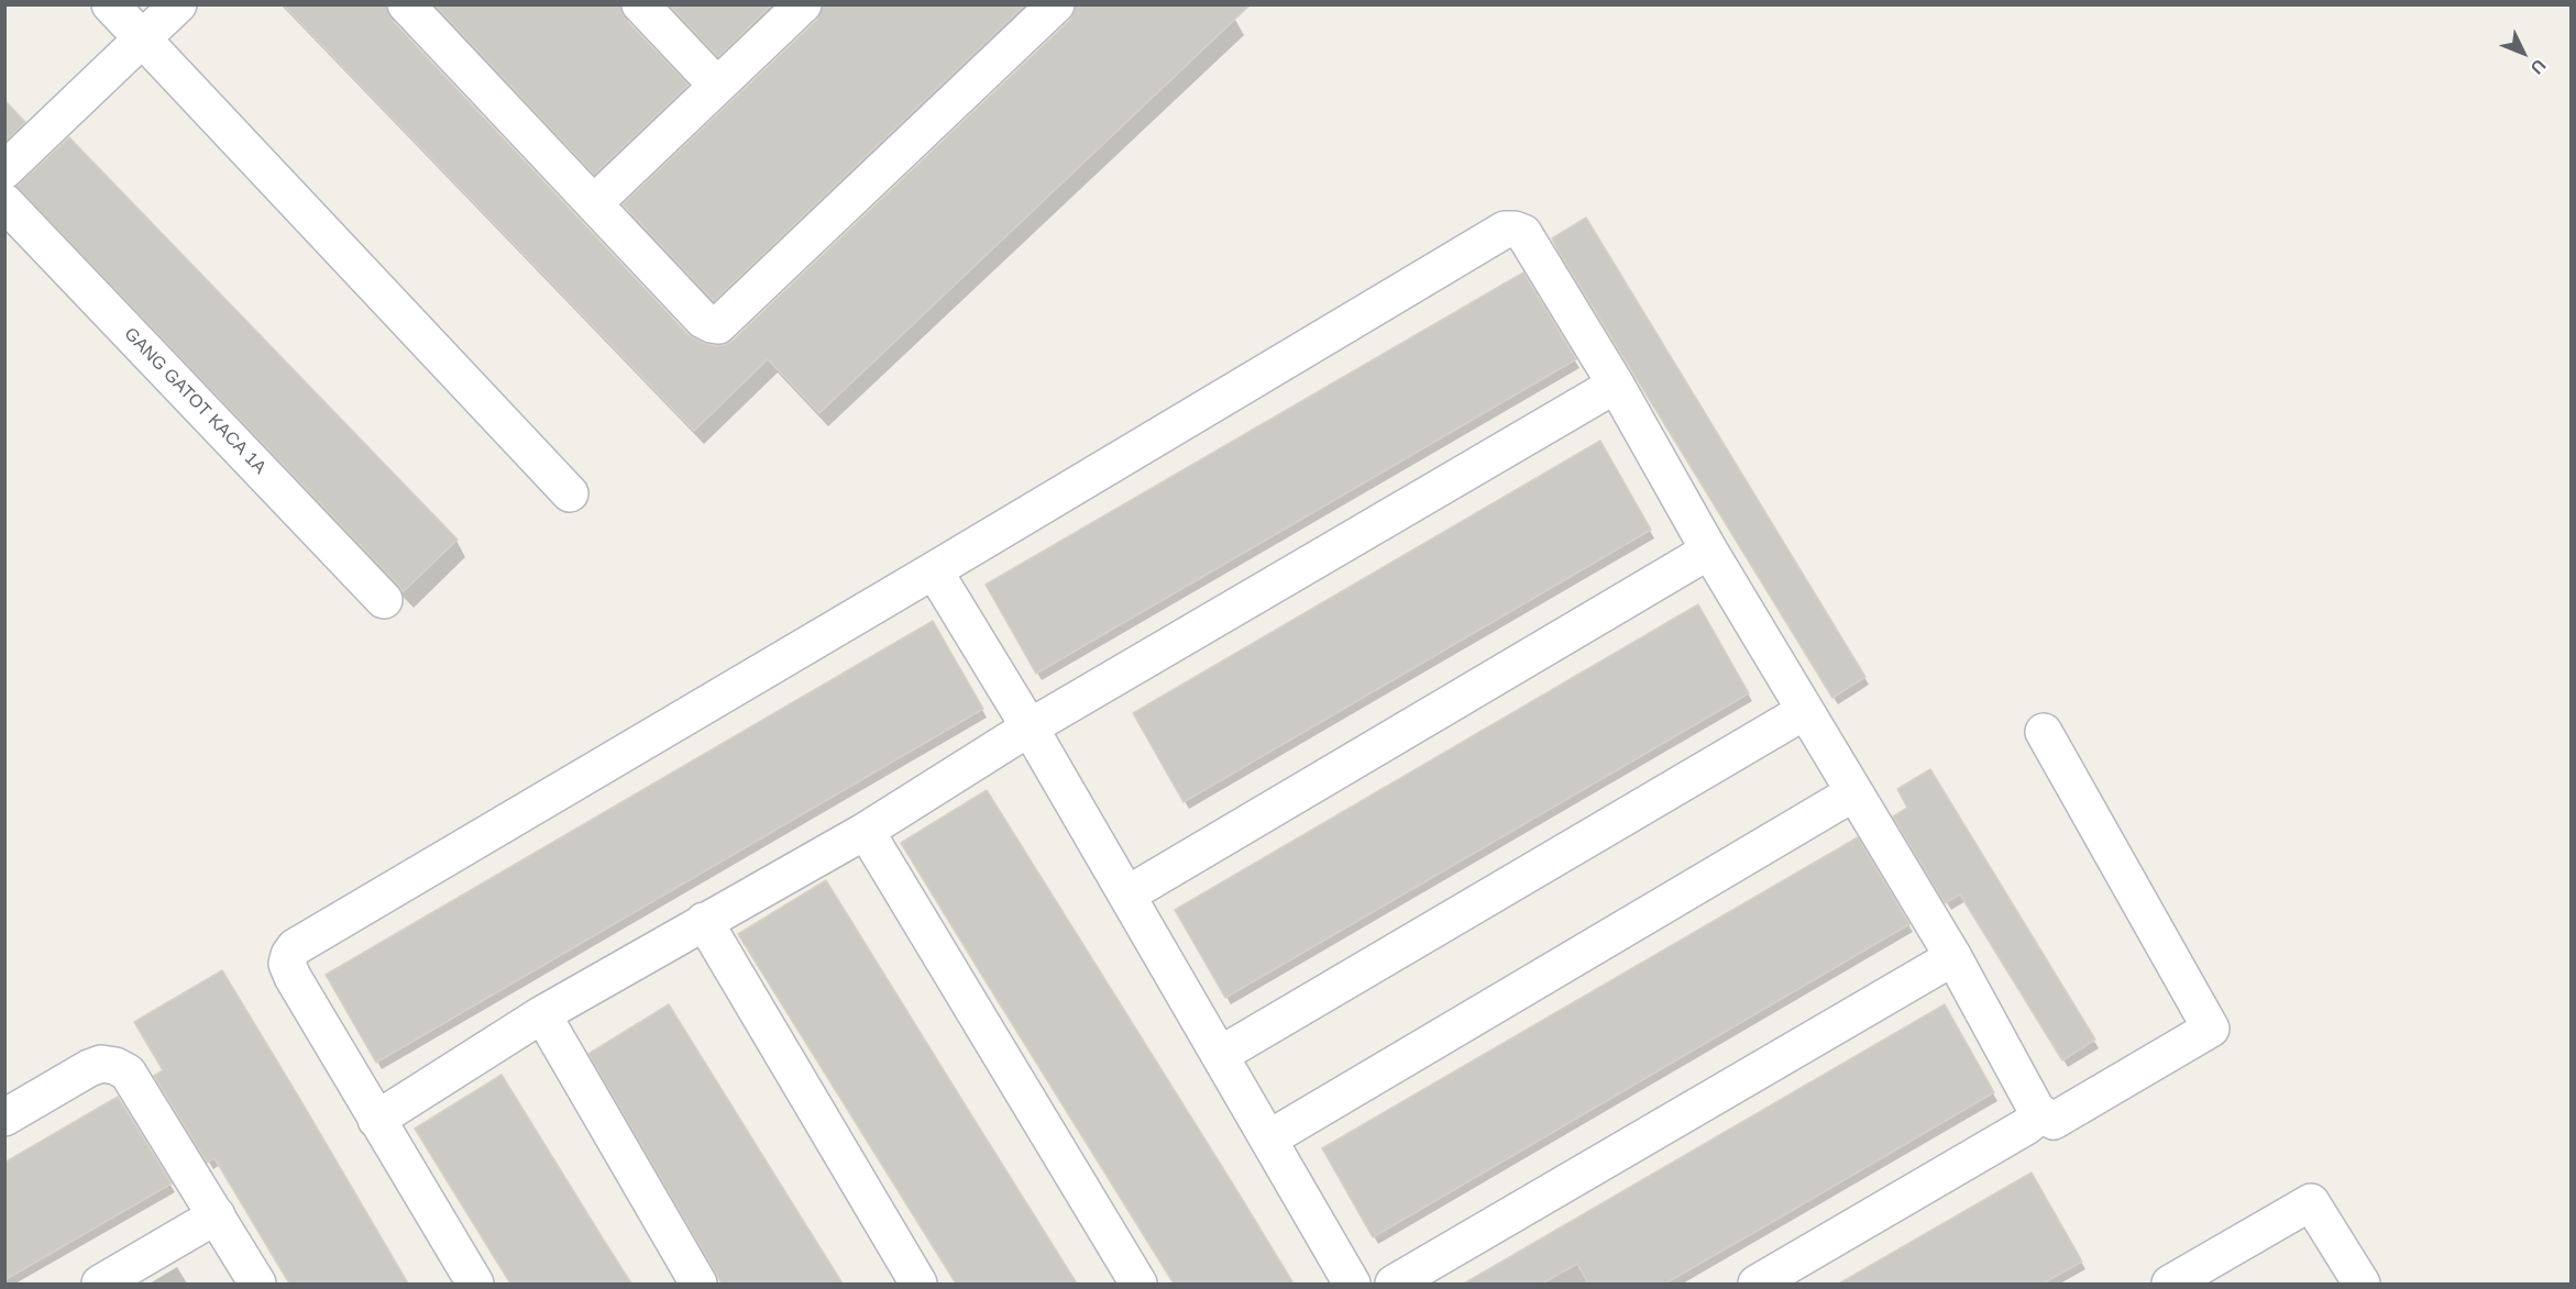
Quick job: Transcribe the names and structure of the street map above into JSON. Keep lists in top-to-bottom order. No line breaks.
{"streets":{"street":["GANG GATOT KACA 1A"]},"north":"bottom right"}
